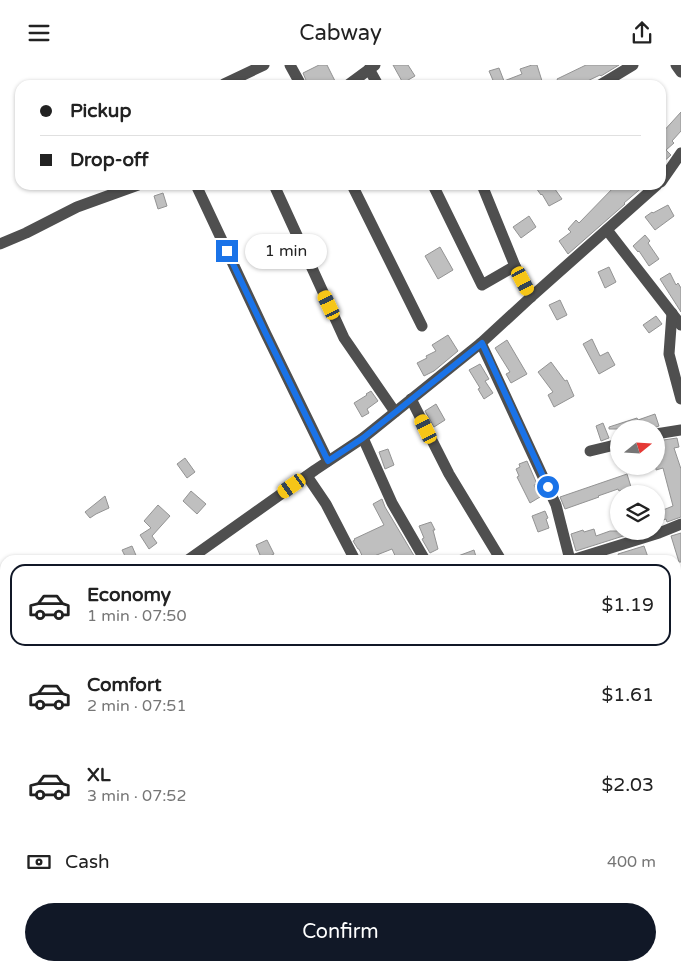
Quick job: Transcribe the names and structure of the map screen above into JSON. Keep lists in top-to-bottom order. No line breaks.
{"north":"right","page":{"header":"Cabway","banner":["Pickup","Drop-off"],"bubble":"1 min","list":[{"name":"Economy","note":"1 min · 07:50","value":"$1.19"},{"name":"Comfort","note":"2 min · 07:51","value":"$1.61"},{"name":"XL","note":"3 min · 07:52","value":"$2.03"}],"pay":["Cash","400 m"],"buttons":"Confirm"}}
